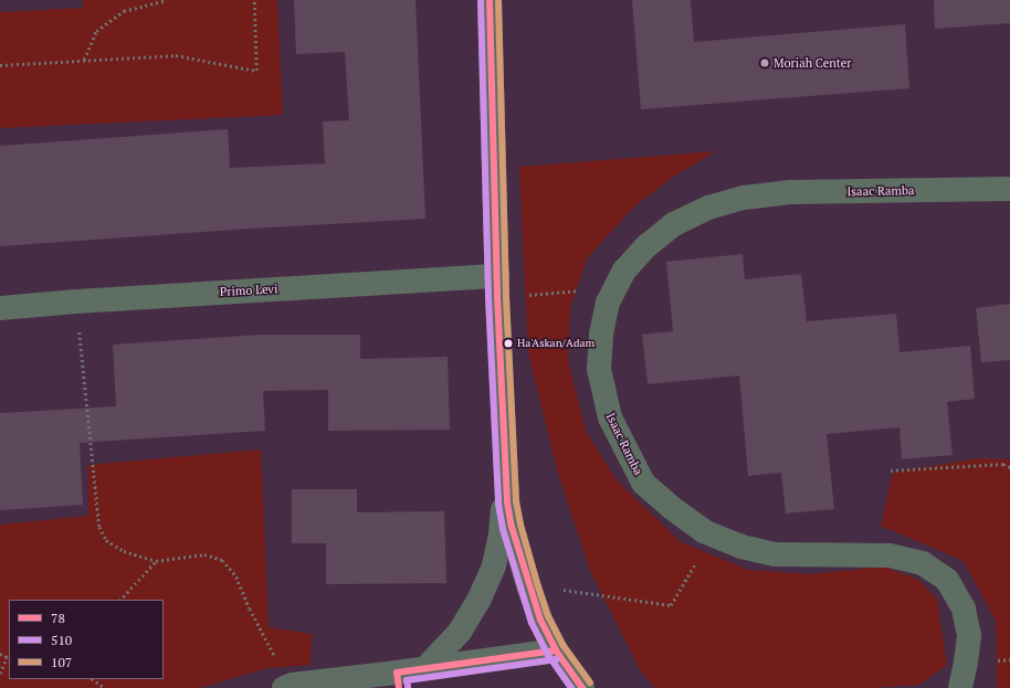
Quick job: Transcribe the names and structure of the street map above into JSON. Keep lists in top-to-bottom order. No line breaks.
{"streets":{"street":["Isaac Ramba","Primo Levi"]},"places":["Moriah Center","Ha'Askan/Adam"],"lines":["transit line 78","transit line 510","transit line 107"],"legend":["78","510","107"]}
